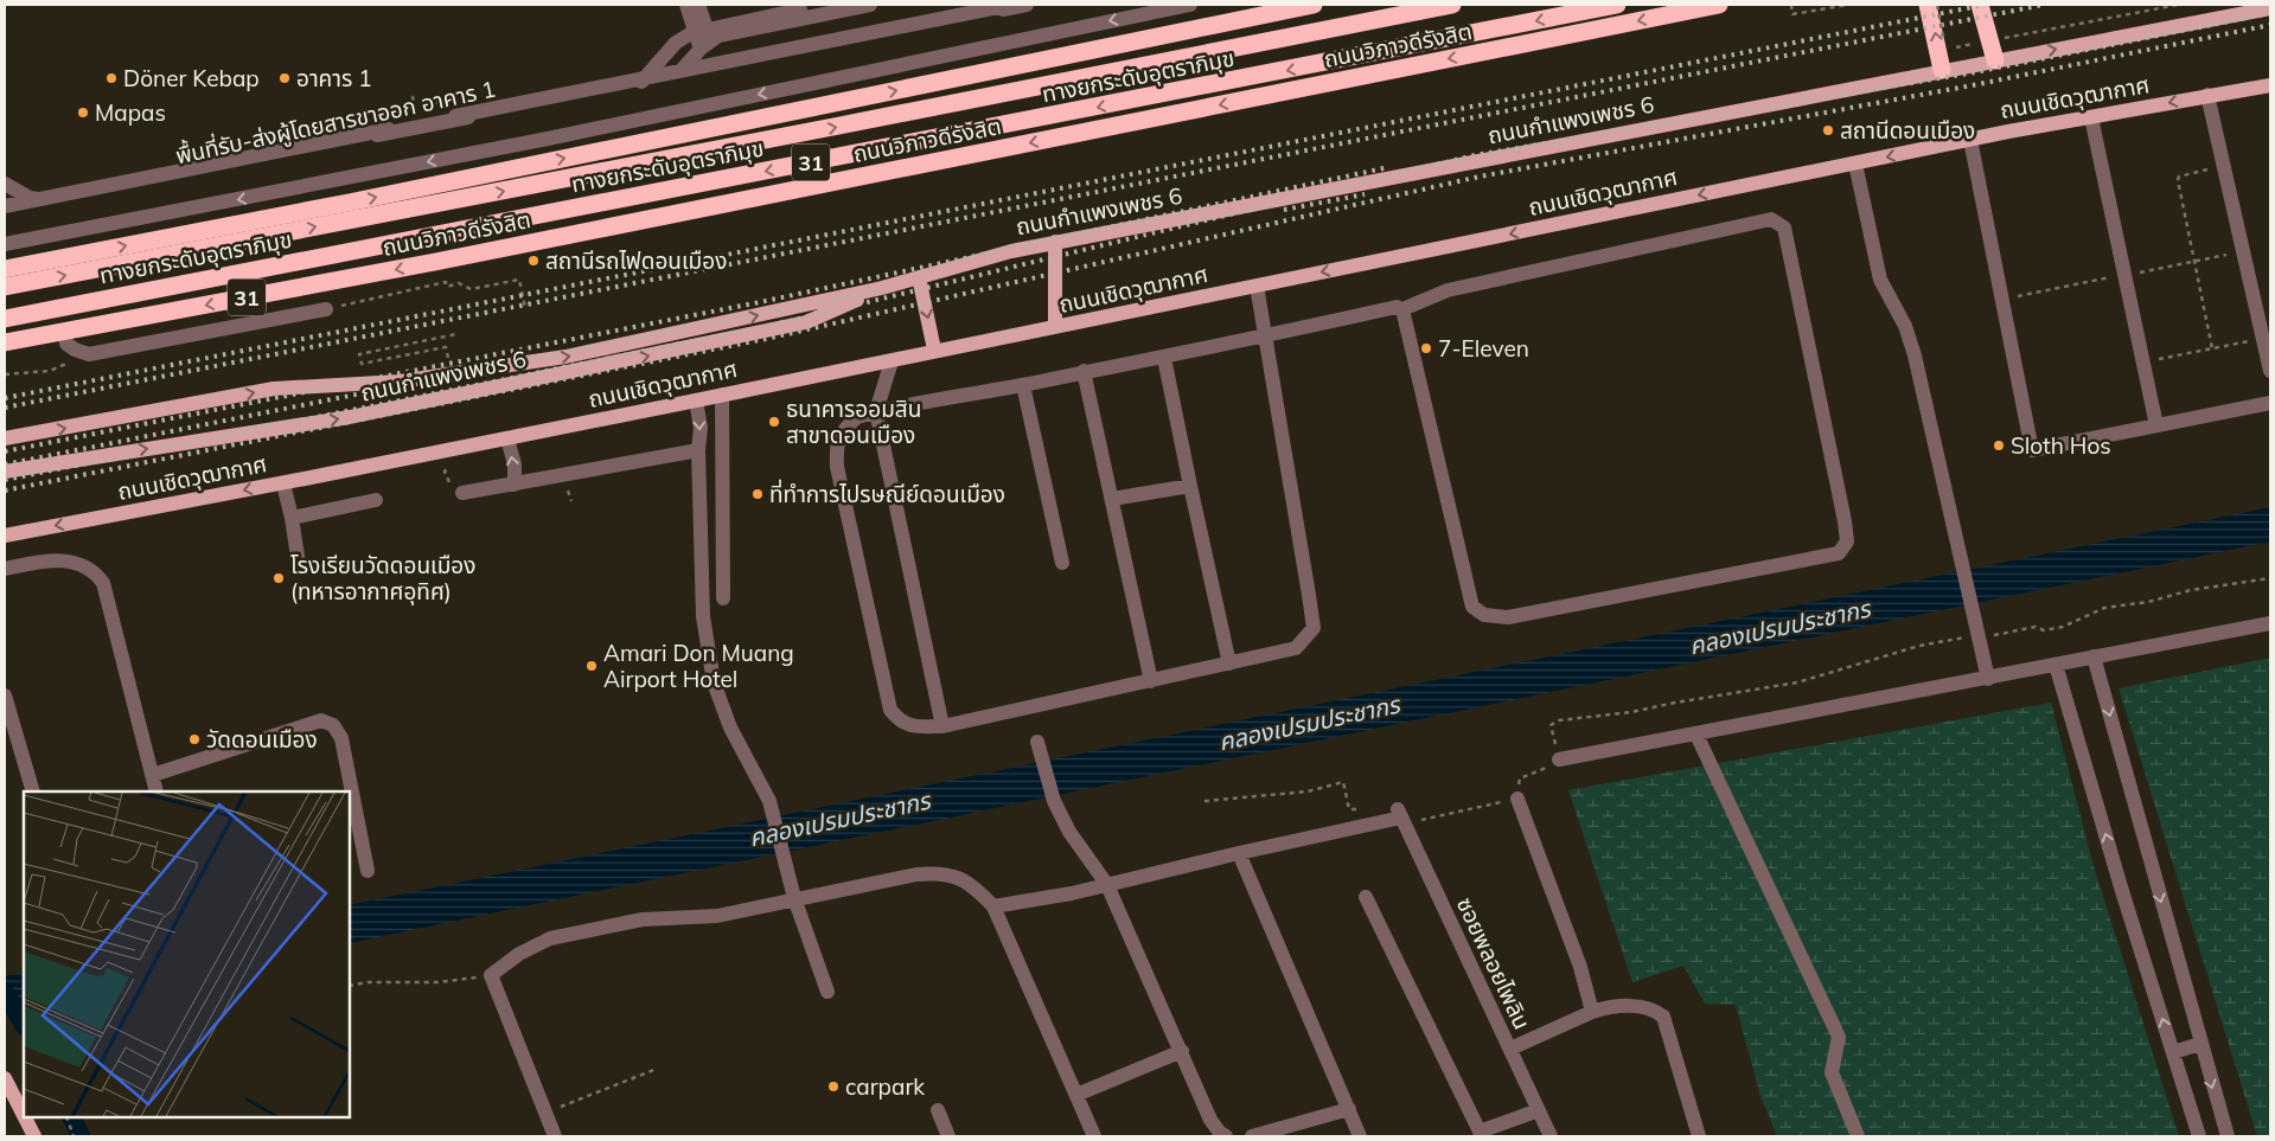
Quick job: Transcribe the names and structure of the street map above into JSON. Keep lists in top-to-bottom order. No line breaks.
{"streets":{"highway":["ถนนวิภาวดีรังสิต","ทางยกระดับอุตราภิมุข","31"],"main road":["ถนนเชิดวุฒากาศ","ถนนกำแพงเพชร 6"],"street":["พื้นที่รับ-ส่งผู้โดยสารขาออก อาคาร 1","ซอยพลอยไพลิน"]},"one_way":["ถนนเชิดวุฒากาศ","ถนนกำแพงเพชร 6"],"water":["คลองเปรมประชากร"],"places":["Döner Kebap","อาคาร 1","Mapas","สถานีดอนเมือง","สถานีรถไฟดอนเมือง","7-Eleven","ธนาคารออมสิน สาขาดอนเมือง","Sloth Hos","ที่ทำการไปรษณีย์ดอนเมือง","โรงเรียนวัดดอนเมือง (ทหารอากาศอุทิศ)","Amari Don Muang Airport Hotel","วัดดอนเมือง","carpark"]}
